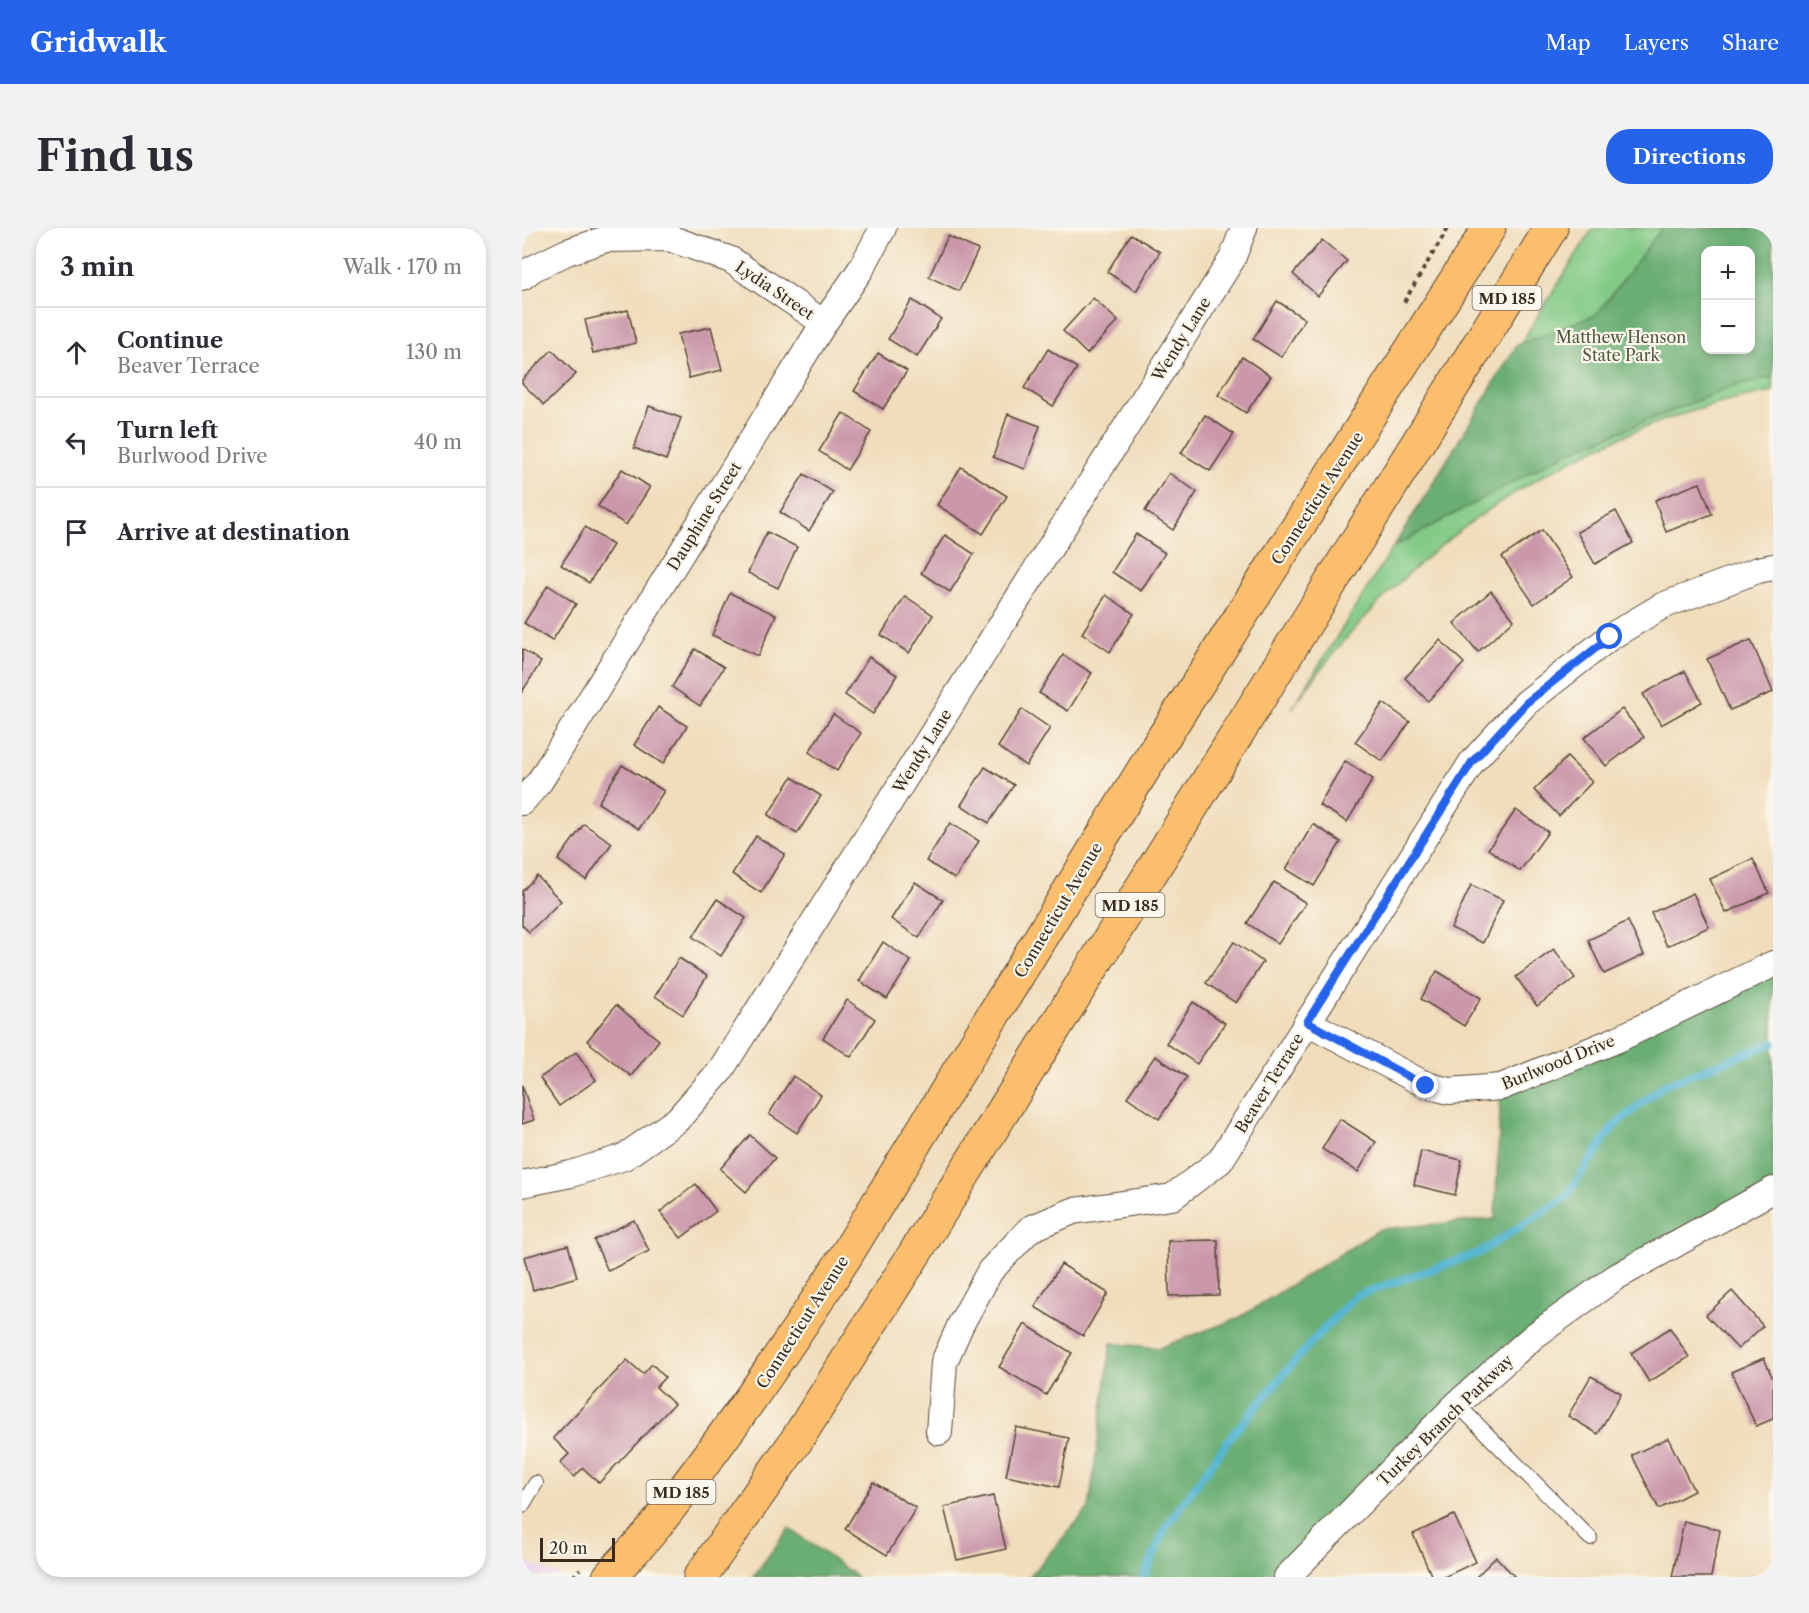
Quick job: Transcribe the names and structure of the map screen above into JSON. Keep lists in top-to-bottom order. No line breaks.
{"streets":{"main road":["MD 185","Connecticut Avenue"],"street":["Lydia Street","Wendy Lane","Dauphine Street","Burlwood Drive","Beaver Terrace","Turkey Branch Parkway"]},"crossings":[["Lydia Street","Dauphine Street"],["Burlwood Drive","Beaver Terrace"]],"parks":["Matthew Henson State Park"],"scale_bar":"20 m","page":{"header":"Gridwalk","nav":["Map","Layers","Share"],"buttons":"Directions","title":"Find us","heading":["3 min","Walk · 170 m"],"map_buttons":["+","−"],"list":[["Continue","Beaver Terrace","130 m"],["Turn left","Burlwood Drive","40 m"],"Arrive at destination"],"scale":"20 m"}}
